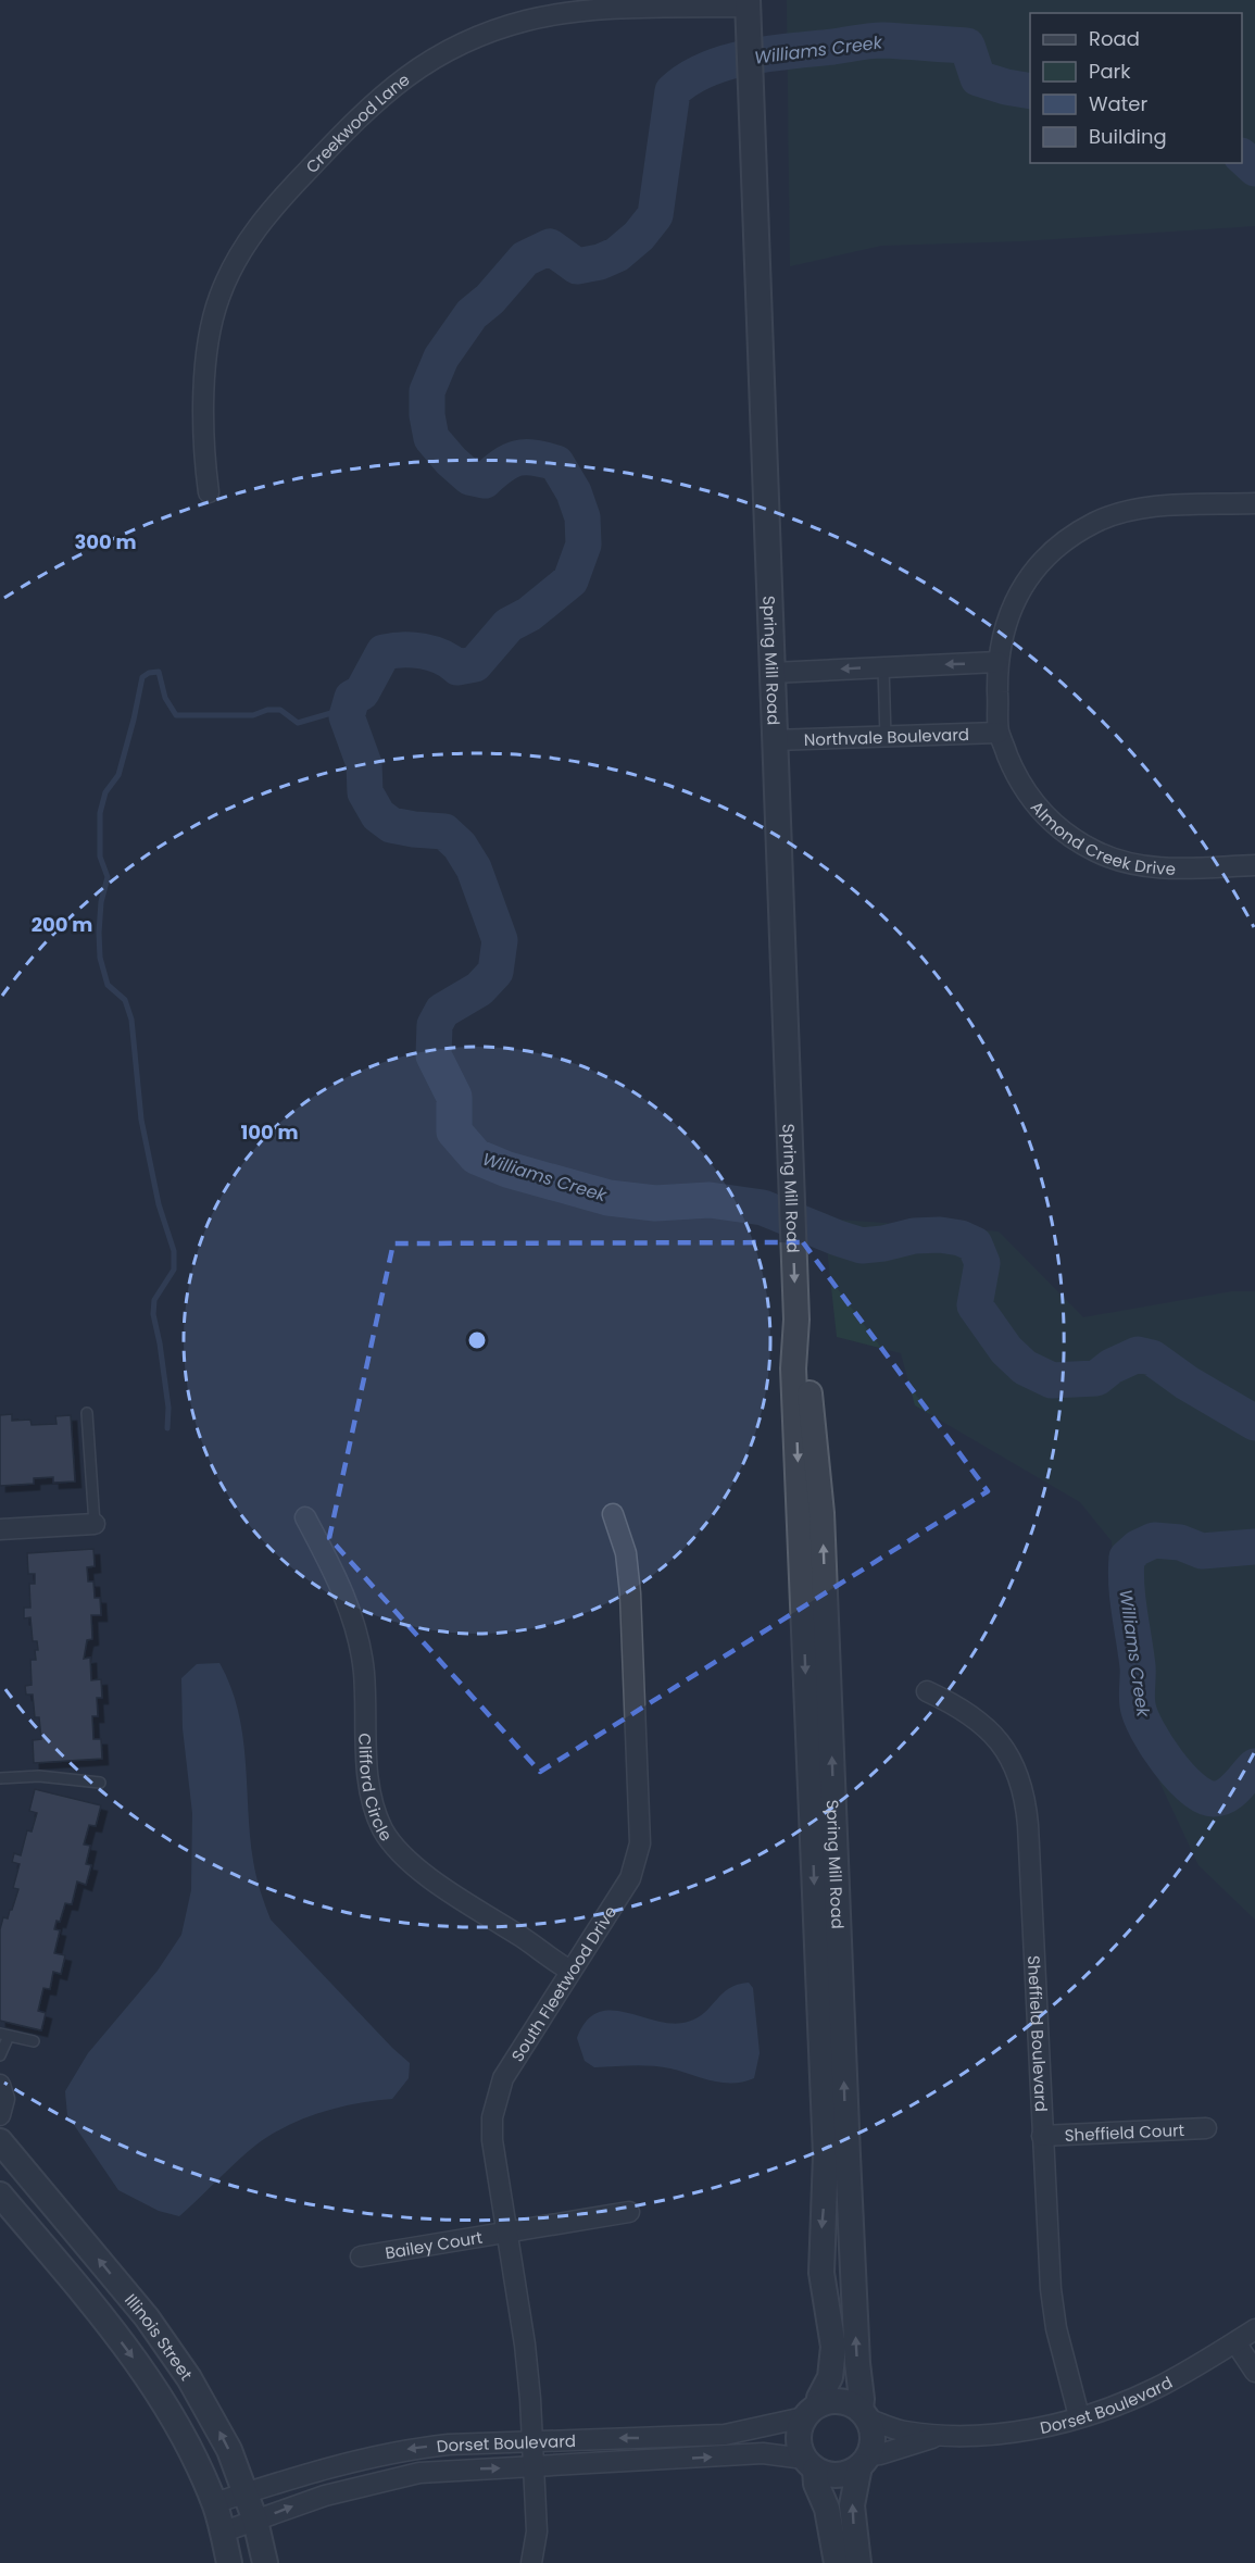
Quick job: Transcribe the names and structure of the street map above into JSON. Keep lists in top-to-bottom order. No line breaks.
{"streets":{"street":["Creekwood Lane","Spring Mill Road","Northvale Boulevard","Almond Creek Drive","Clifford Circle","South Fleetwood Drive","Sheffield Boulevard","Sheffield Court","Bailey Court","Illinois Street","Dorset Boulevard"]},"crossings":[["Creekwood Lane","Spring Mill Road"],["Spring Mill Road","Northvale Boulevard"],["Spring Mill Road","Dorset Boulevard"],["Northvale Boulevard","Almond Creek Drive"],["Clifford Circle","South Fleetwood Drive"],["South Fleetwood Drive","Bailey Court"],["South Fleetwood Drive","Dorset Boulevard"],["Sheffield Boulevard","Sheffield Court"],["Sheffield Boulevard","Dorset Boulevard"],["Illinois Street","Dorset Boulevard"]],"water":["Williams Creek"],"legend":["Road","Park","Water","Building"],"rings":["300 m","200 m","100 m"]}
